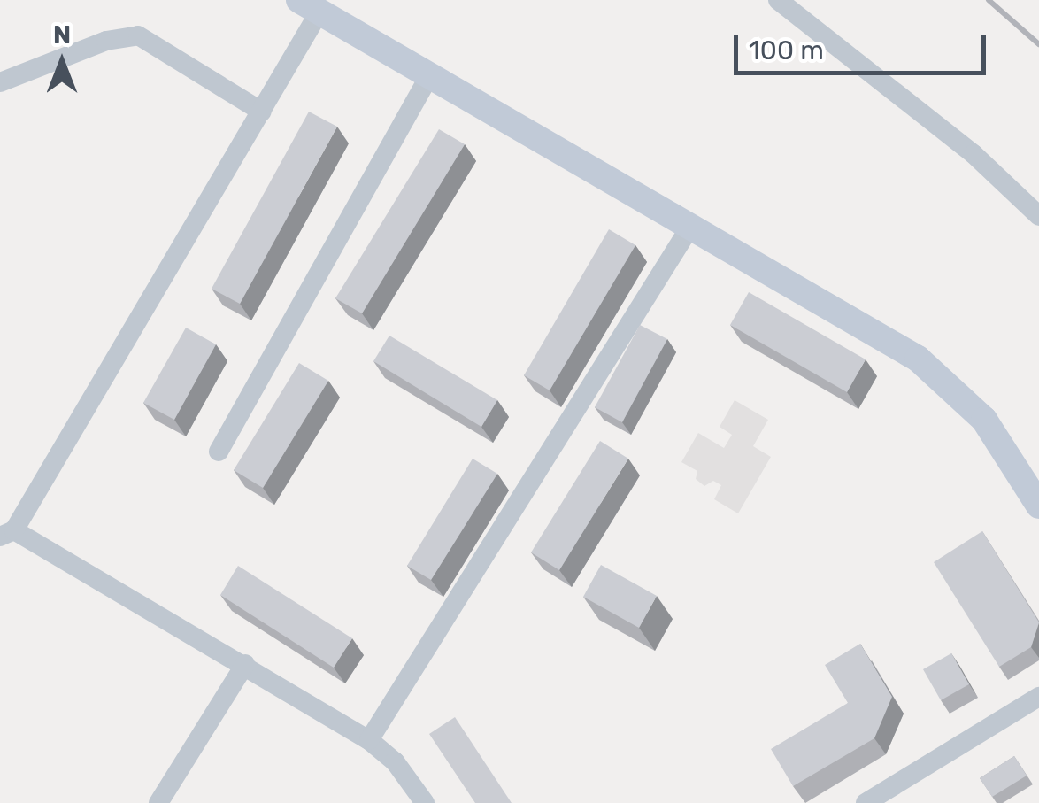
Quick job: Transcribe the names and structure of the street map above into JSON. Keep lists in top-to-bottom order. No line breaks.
{"scale_bar":"100 m","north":"top"}
